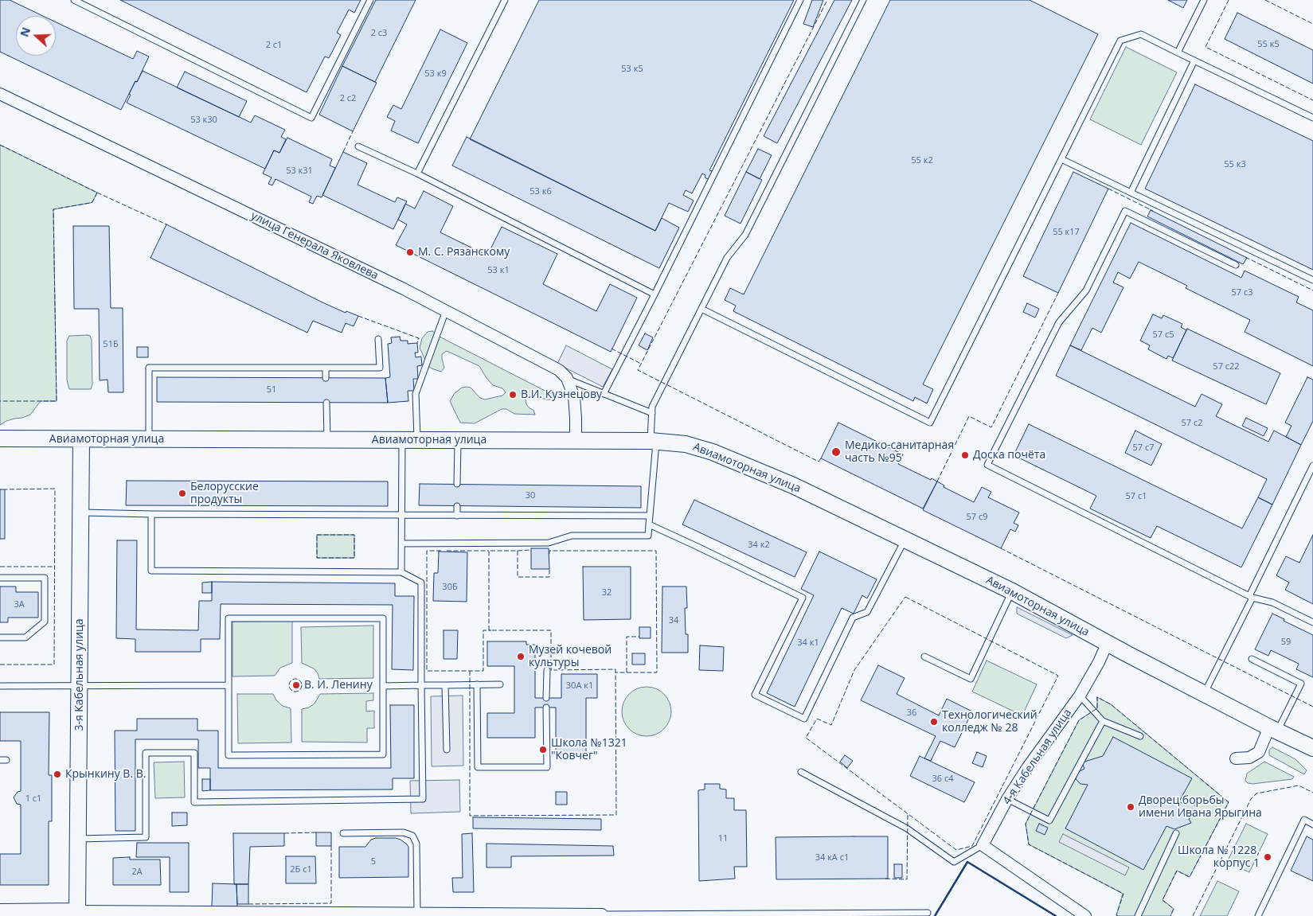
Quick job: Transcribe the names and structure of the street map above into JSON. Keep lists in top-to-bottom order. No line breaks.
{"streets":{"street":["улица Генерала Яковлева","Авиамоторная улица","3-я Кабельная улица","4-я Кабельная улица"]},"crossings":[["улица Генерала Яковлева","Авиамоторная улица"],["Авиамоторная улица","3-я Кабельная улица"],["Авиамоторная улица","4-я Кабельная улица"]],"places":["М. С. Рязанскому","В.И. Кузнецову","Медико-санитарная часть №95","Доска почёта","Белорусские продукты","Музей кочевой культуры","В. И. Ленину","Технологический колледж № 28","Школа №1321 \"Ковчег\"","Крынкину В. В.","Дворец борьбы имени Ивана Ярыгина","Школа № 1228, корпус 1"],"house_numbers":["2 с3","55 к5","2 с1","53 к5","53 к9","2 с2","53 к30","55 к2","55 к3","53 к31","53 к6","55 к17","53 к1","57 с3","57 с5","51Б","57 с22","51","57 с2","57 с7","30","57 с1","57 с9","34 к2","30Б","32","3А","34","59","34 к1","30А к1","36","36 с4","1 с1","11","34 кА с1","5","2Б с1","2А"],"north":"left"}
